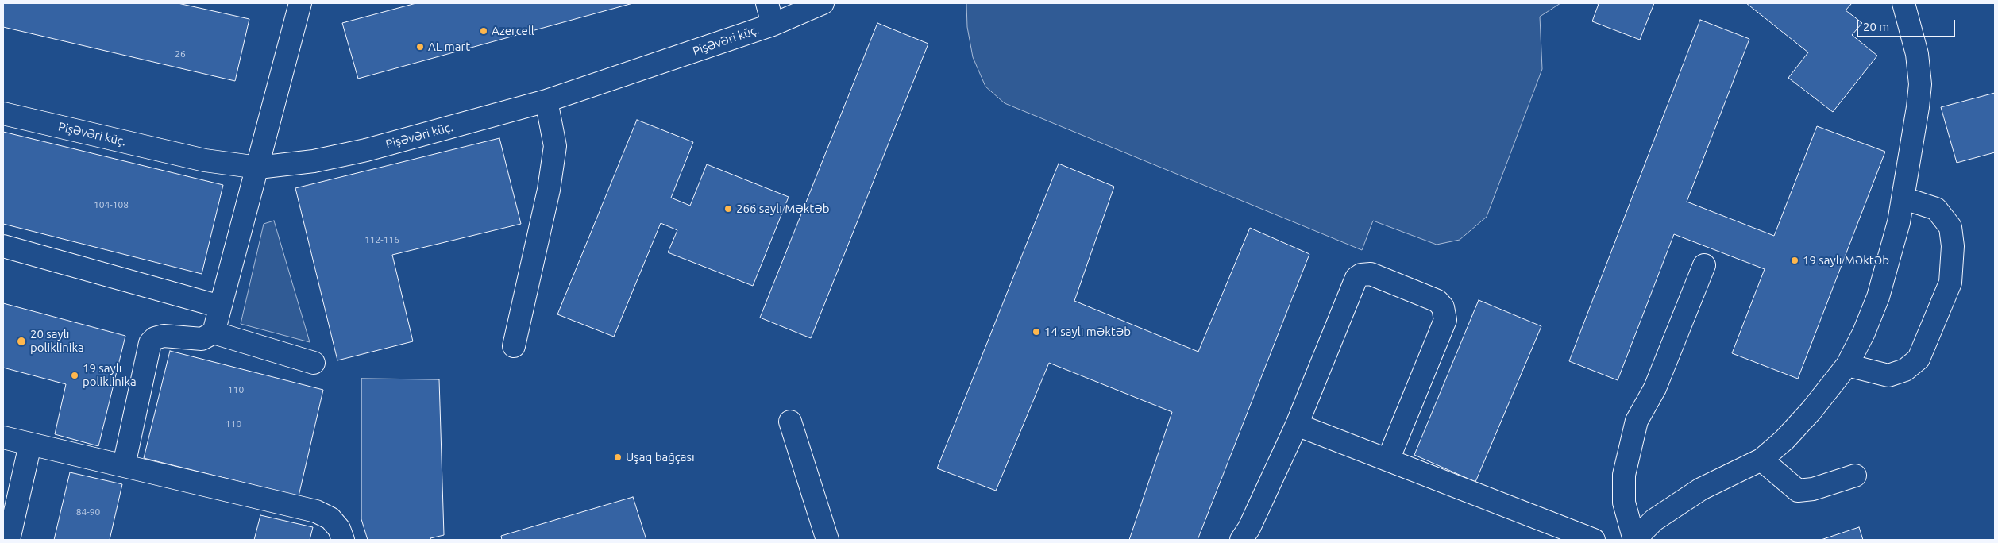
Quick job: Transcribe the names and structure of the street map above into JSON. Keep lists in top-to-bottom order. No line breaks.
{"streets":{"street":["Pişəvəri küç."]},"places":["Azercell","AL mart","266 saylı Məktəb","19 saylı Məktəb","14 saylı məktəb","20 saylı poliklinika","19 saylı poliklinika","Uşaq bağçası"],"house_numbers":["26","104-108","112-116","110","110","84-90"],"scale_bar":"20 m"}
